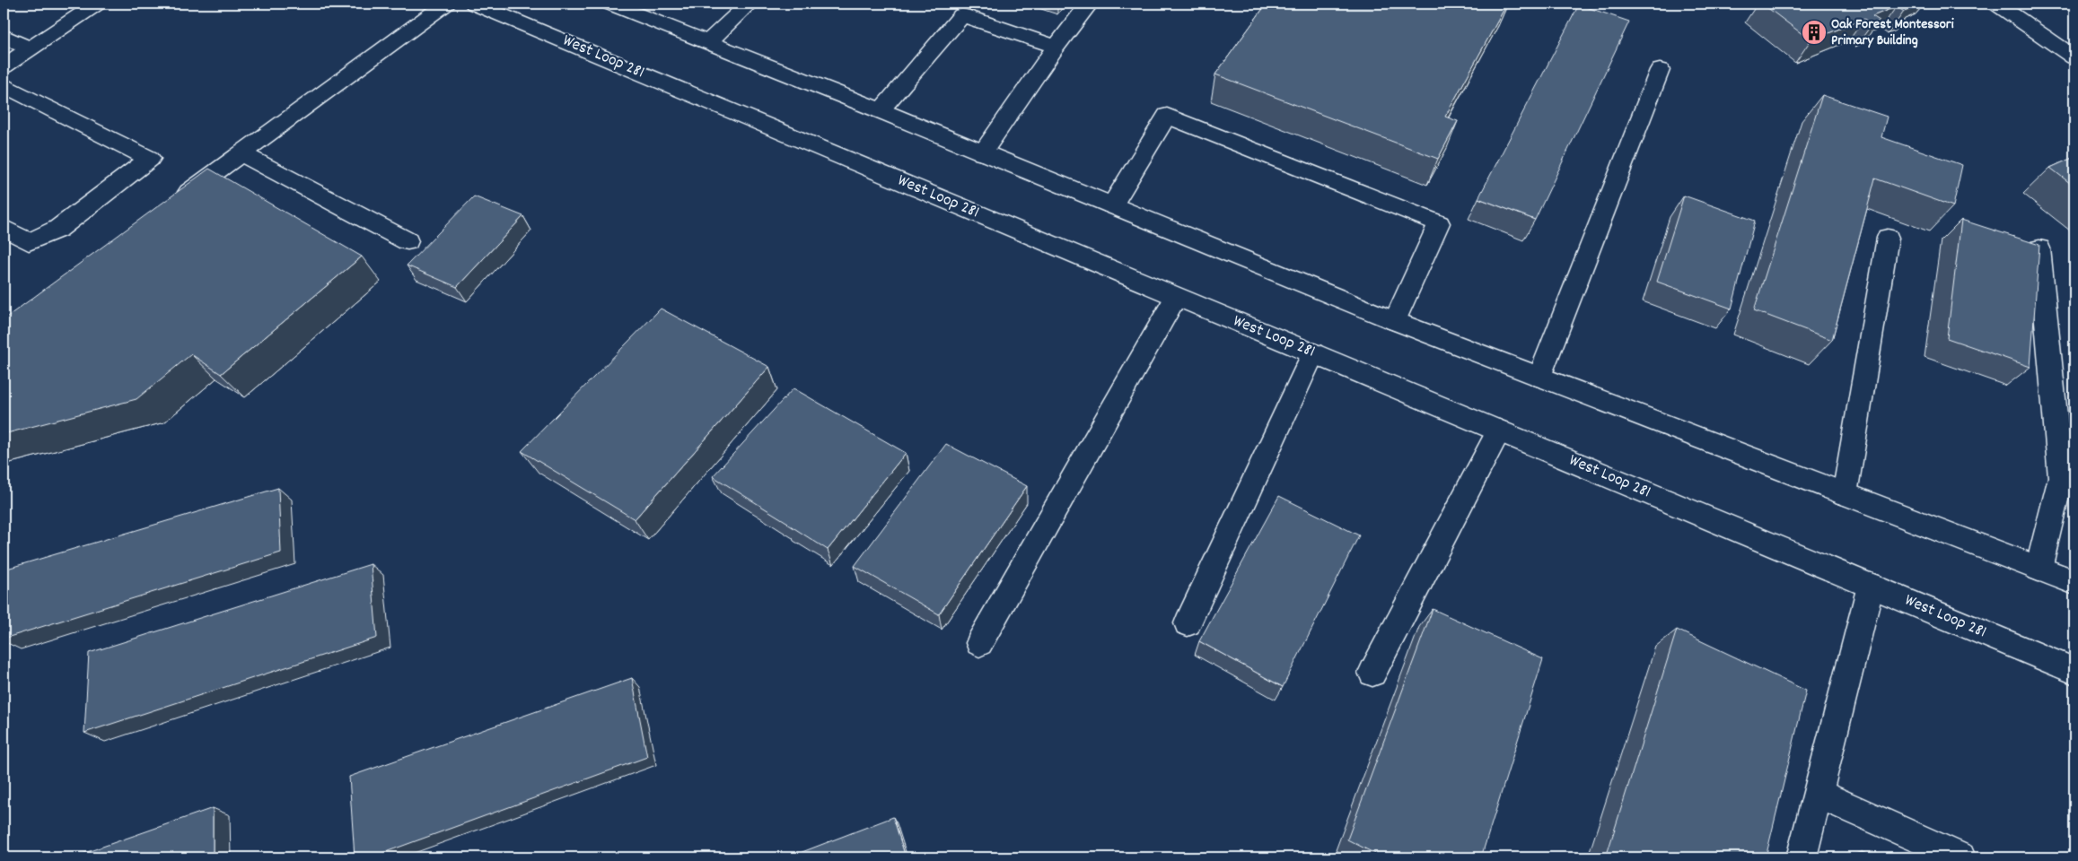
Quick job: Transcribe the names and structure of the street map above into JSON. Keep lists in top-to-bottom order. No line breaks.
{"streets":{"main road":["West Loop 281"]},"places":{"building":["Oak Forest Montessori Primary Building"]}}
